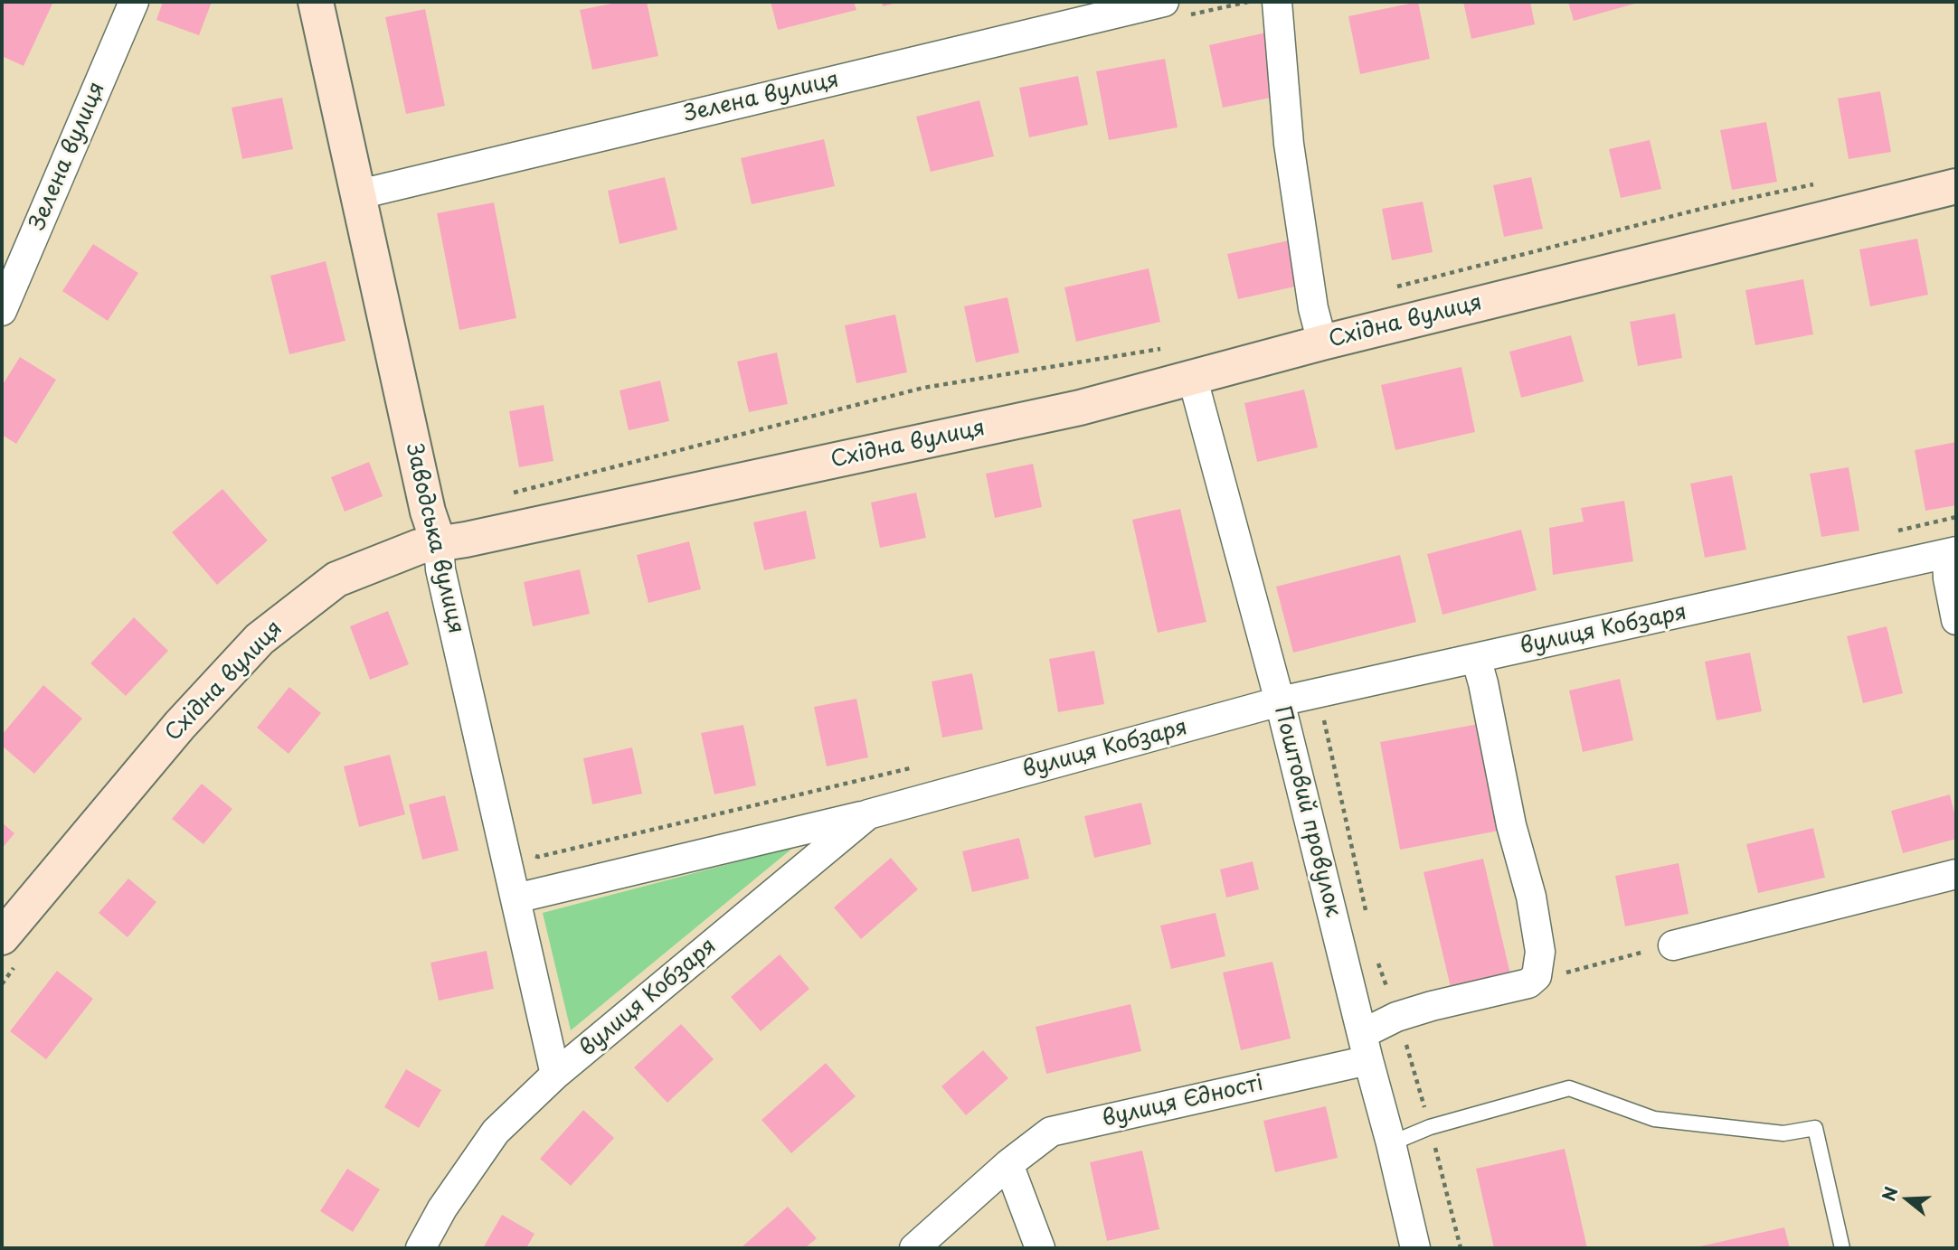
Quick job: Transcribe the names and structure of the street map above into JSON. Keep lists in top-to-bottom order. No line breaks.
{"streets":{"street":["Зелена вулиця","Східна вулиця","Заводська вулиця","вулиця Кобзаря","Поштовий провулок","вулиця Єдності"]},"crossings":[["Зелена вулиця","Заводська вулиця"],["Східна вулиця","Заводська вулиця"],["Східна вулиця","Поштовий провулок"],["Заводська вулиця","вулиця Кобзаря"],["вулиця Кобзаря","Поштовий провулок"],["Поштовий провулок","вулиця Єдності"]],"north":"left"}
